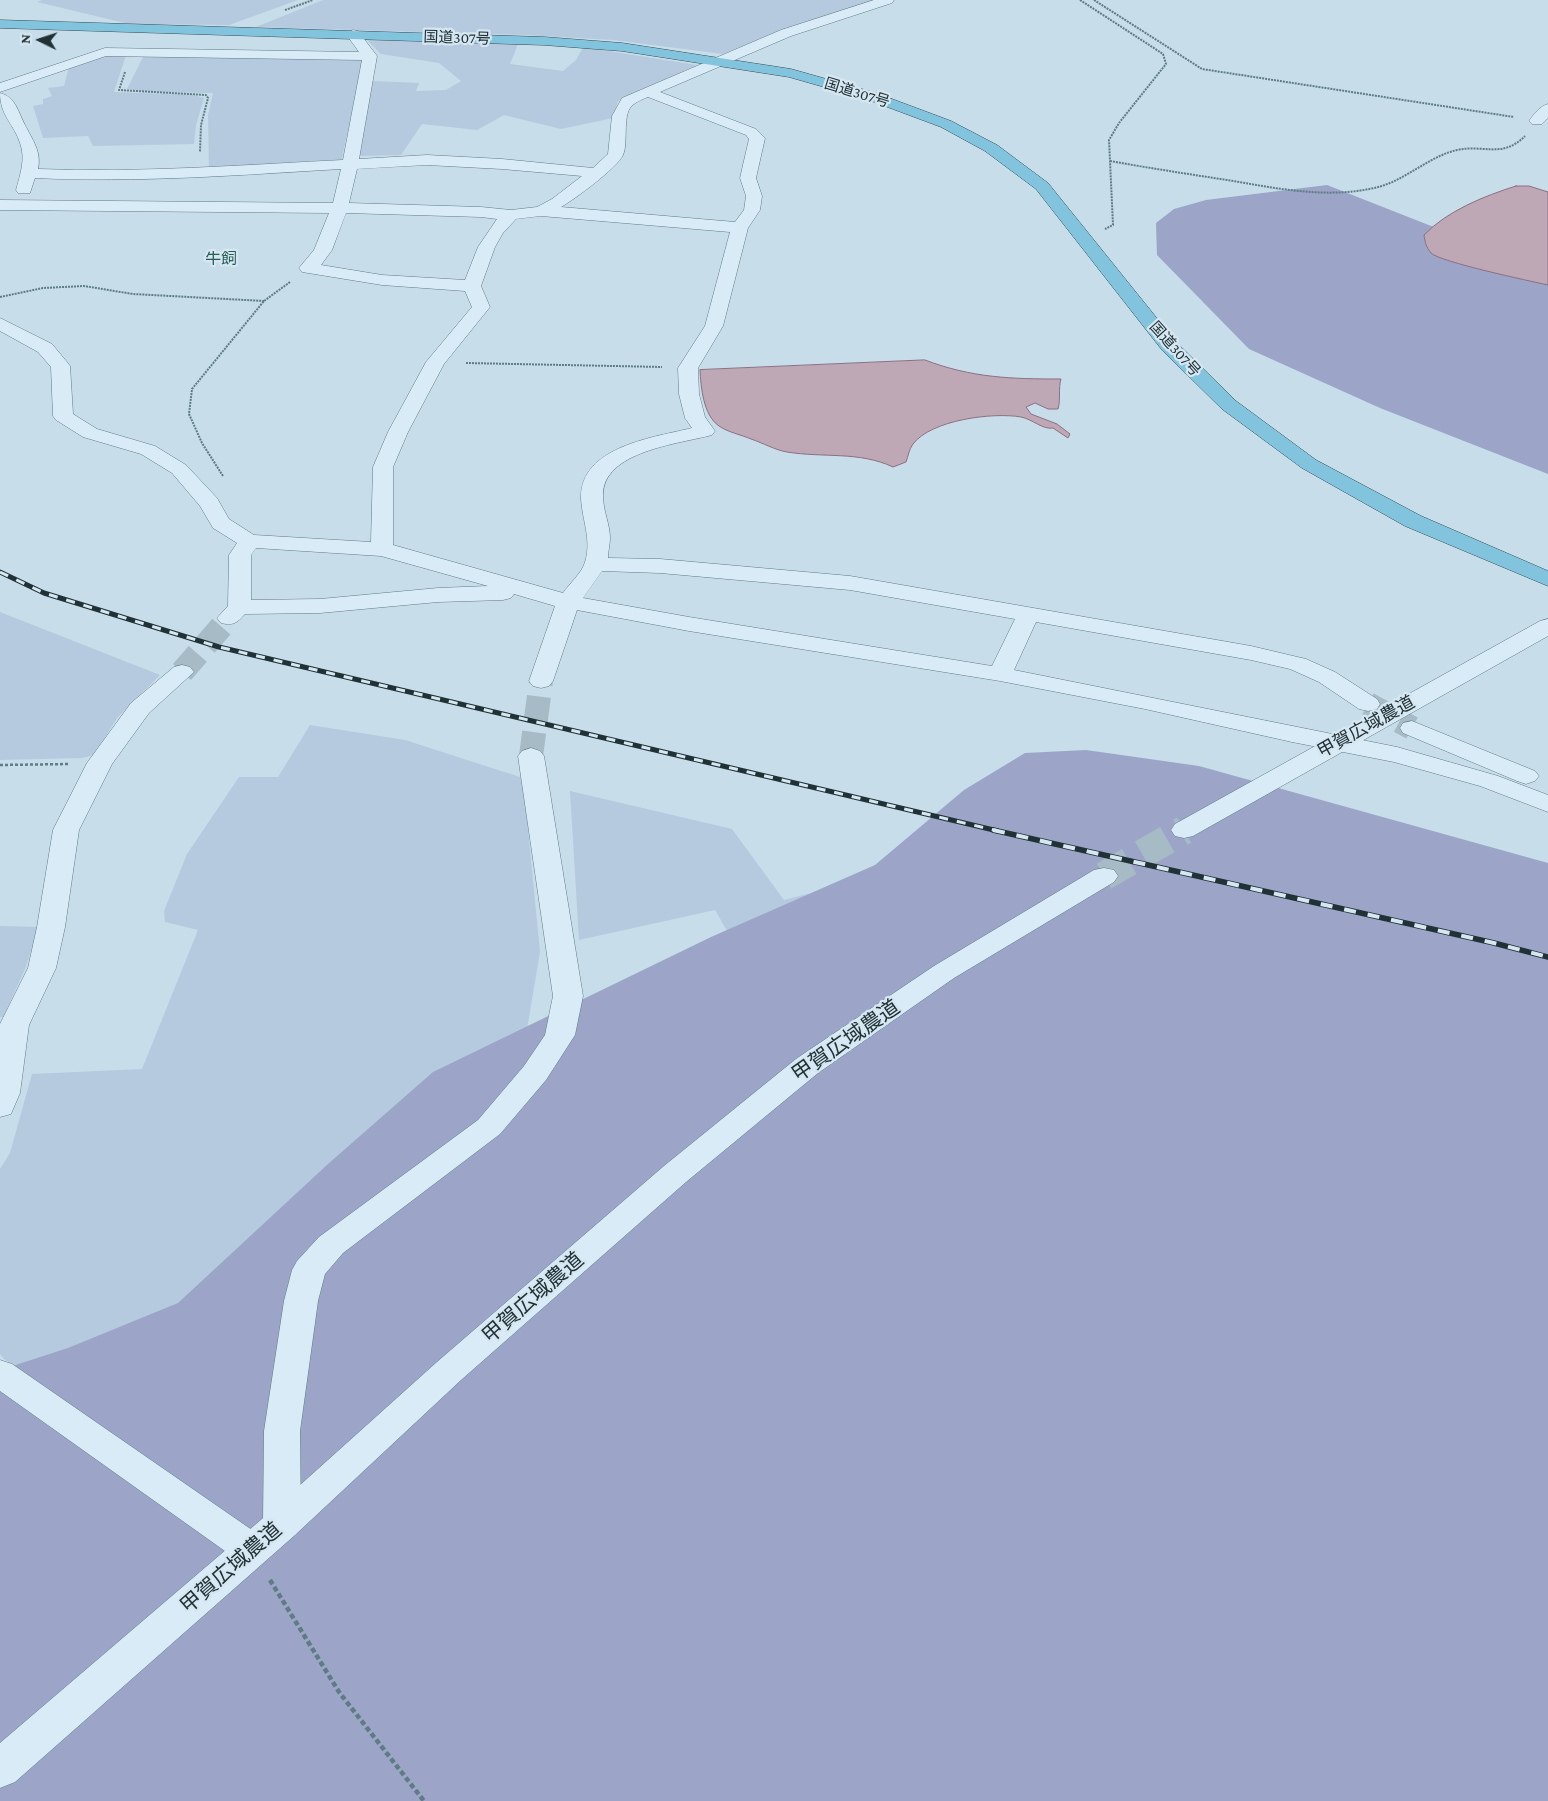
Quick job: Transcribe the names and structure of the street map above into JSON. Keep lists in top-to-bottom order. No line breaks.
{"streets":{"highway":["国道307号"],"street":["甲賀広域農道"]},"districts":["牛飼"],"north":"left"}
